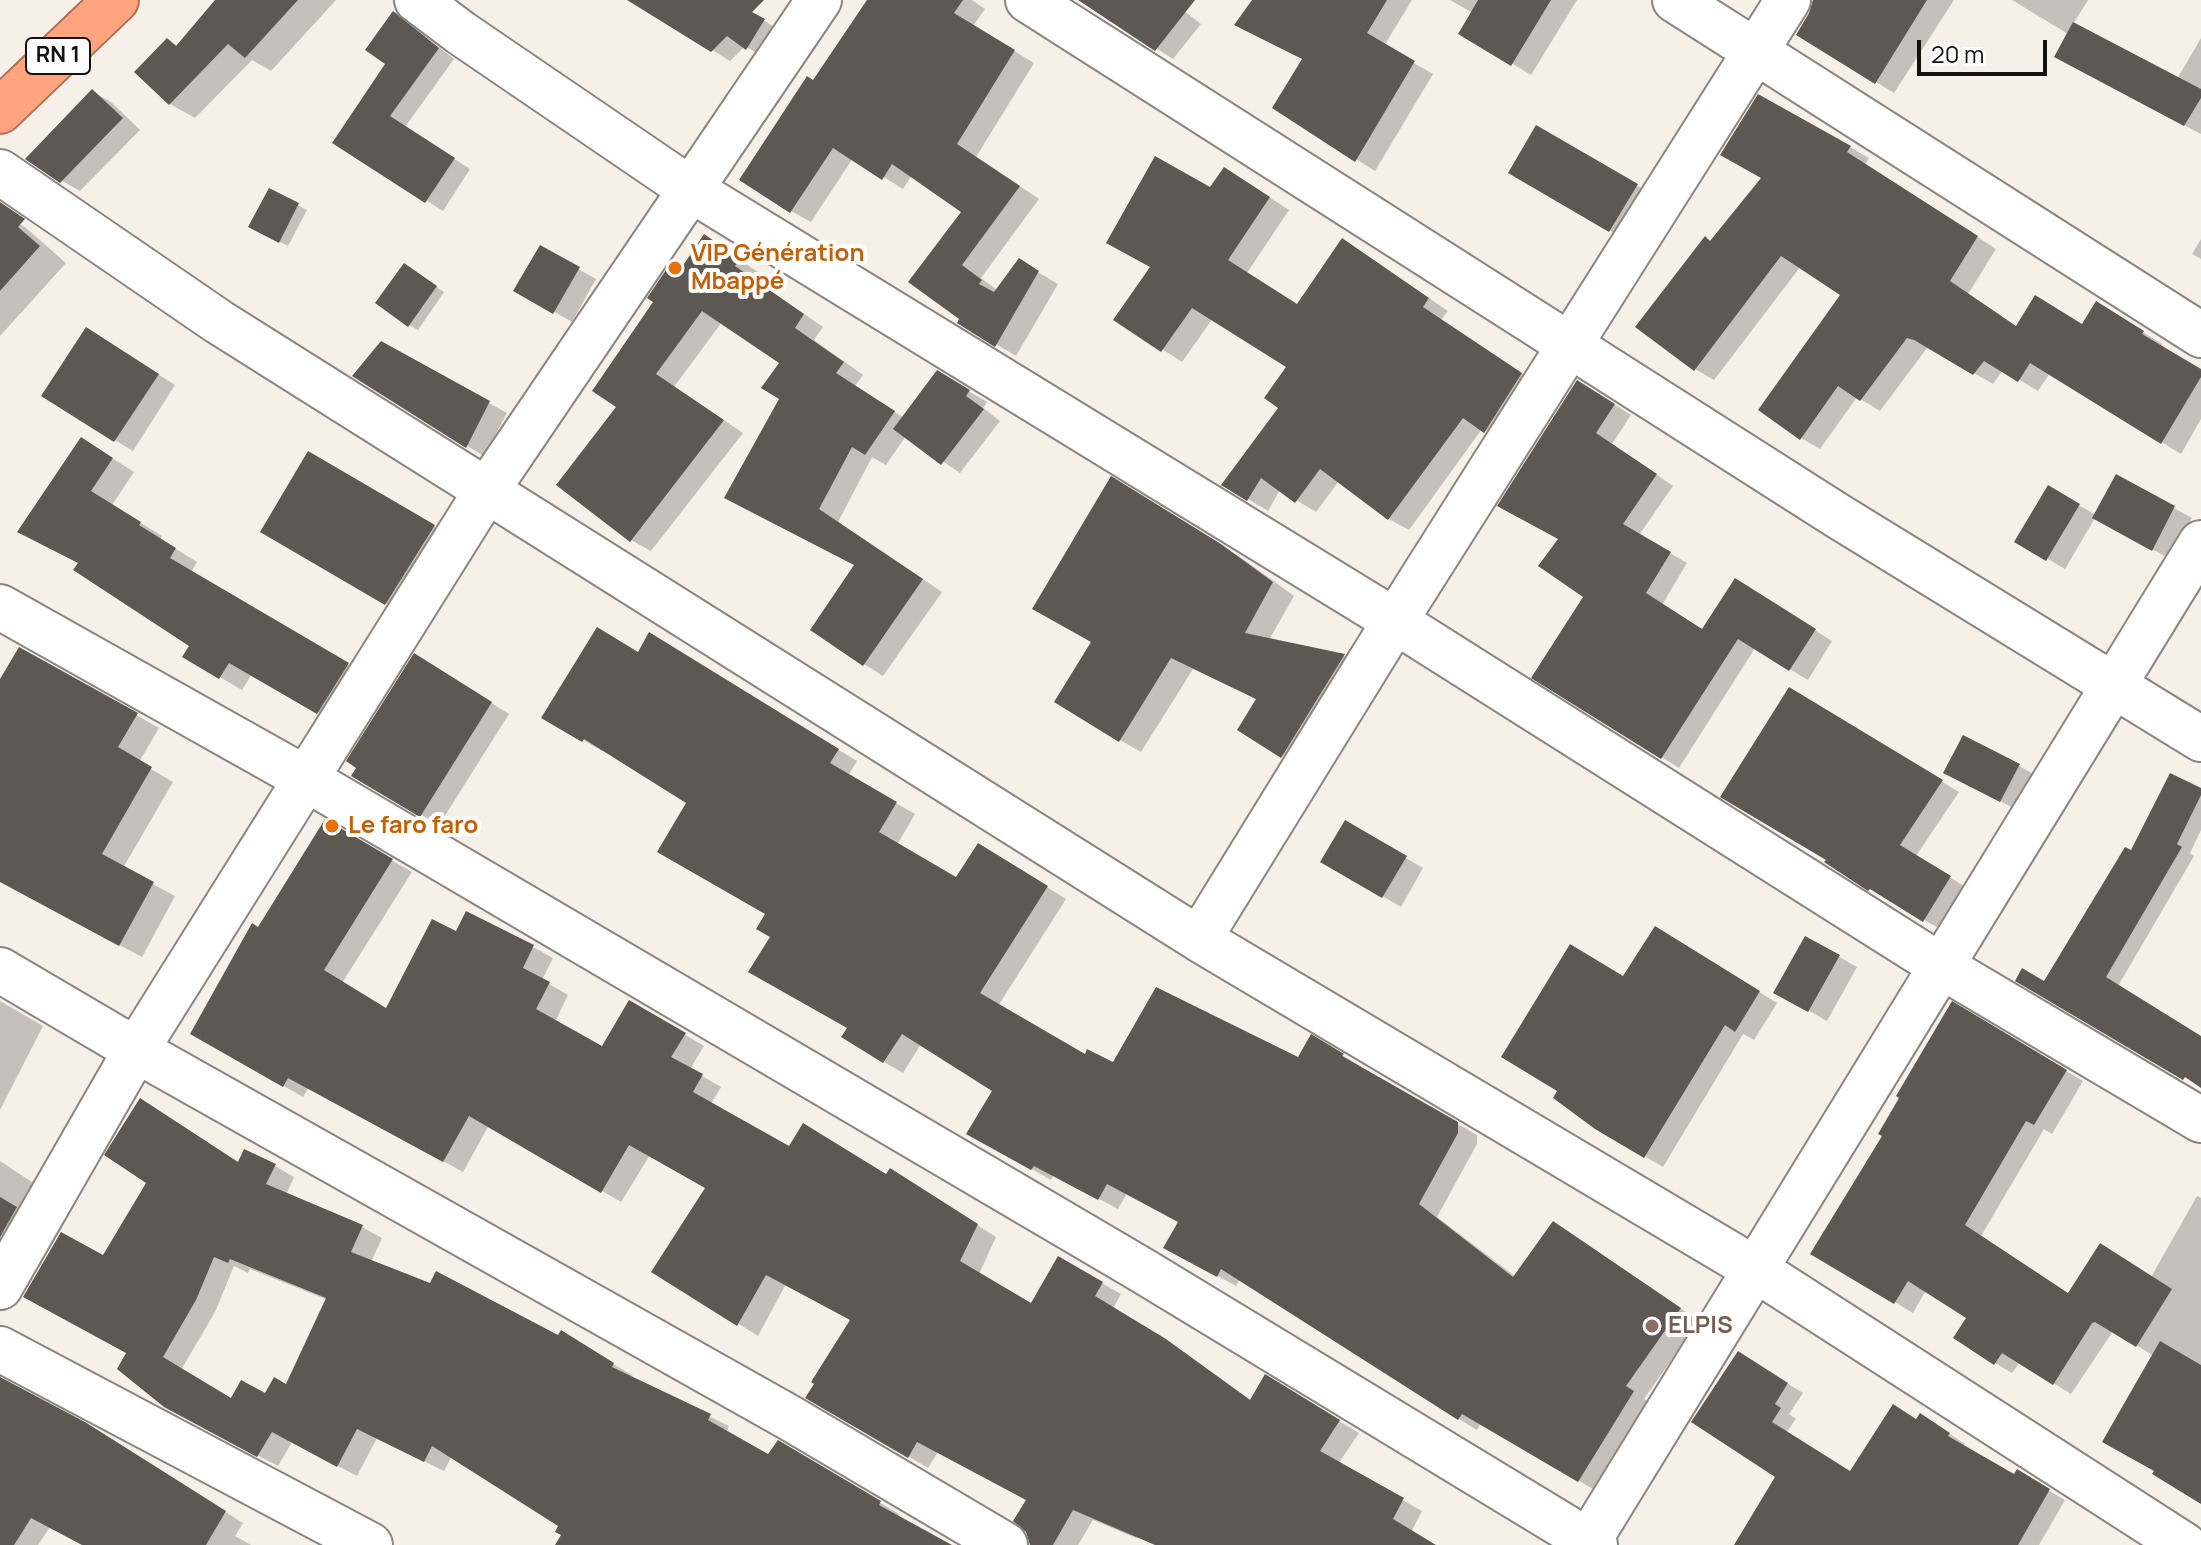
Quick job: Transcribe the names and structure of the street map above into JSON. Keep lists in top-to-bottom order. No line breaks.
{"streets":{"highway":["RN 1"]},"places":["VIP Génération Mbappé","Le faro faro","ELPIS"],"scale_bar":"20 m"}
